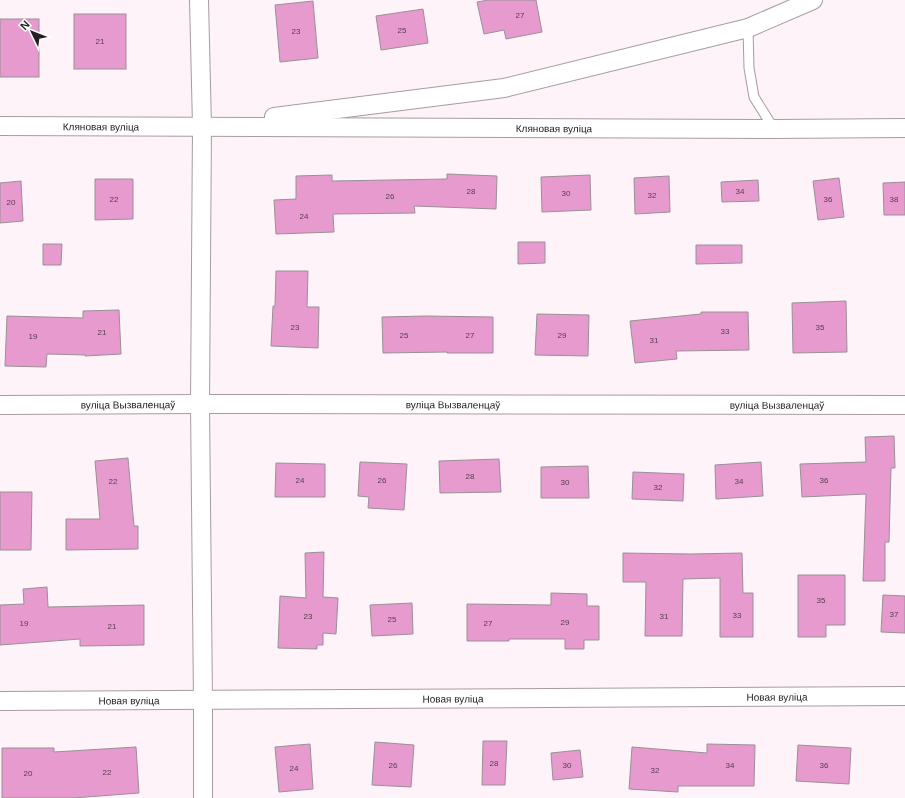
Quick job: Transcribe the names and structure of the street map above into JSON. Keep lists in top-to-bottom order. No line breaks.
{"streets":{"street":["Кляновая вуліца","вуліца Вызваленцаў","Новая вуліца"]},"house_numbers":["27","25","23","21","28","34","30","32","26","22","36","38","20","24","23","35","33","21","25","27","29","19","31","28","24","26","36","22","34","30","32","35","37","33","23","31","25","29","19","27","21","28","26","30","34","36","24","32","22","20"],"north":"top left"}
